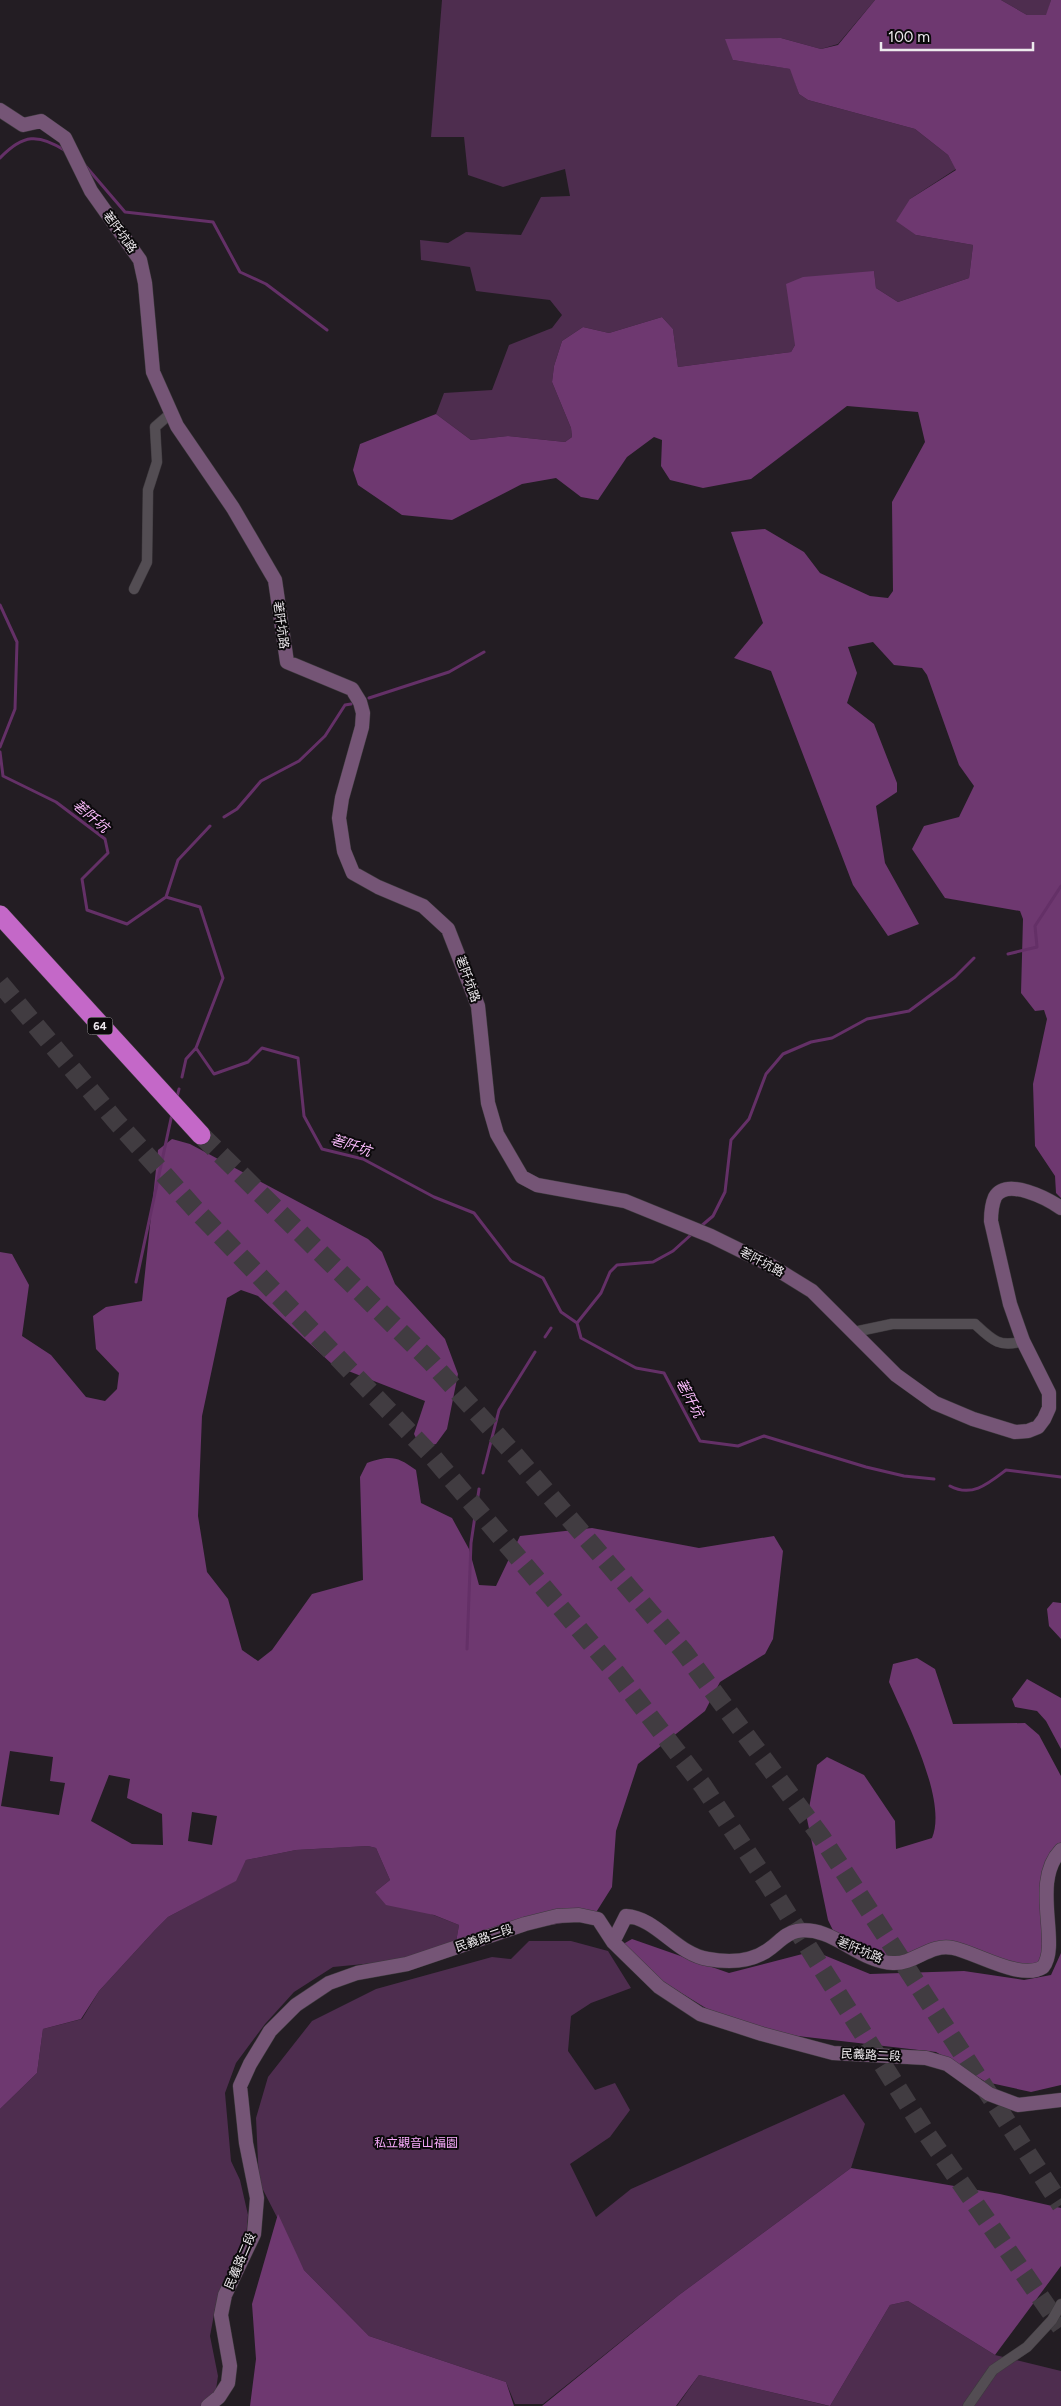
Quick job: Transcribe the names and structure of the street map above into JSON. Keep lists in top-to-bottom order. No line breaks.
{"streets":{"highway":["64"],"street":["荖阡坑路","民義路二段"]},"crossings":[["荖阡坑路","民義路二段"]],"water":["荖阡坑"],"parks":["私立觀音山福園"],"scale_bar":"100 m"}
